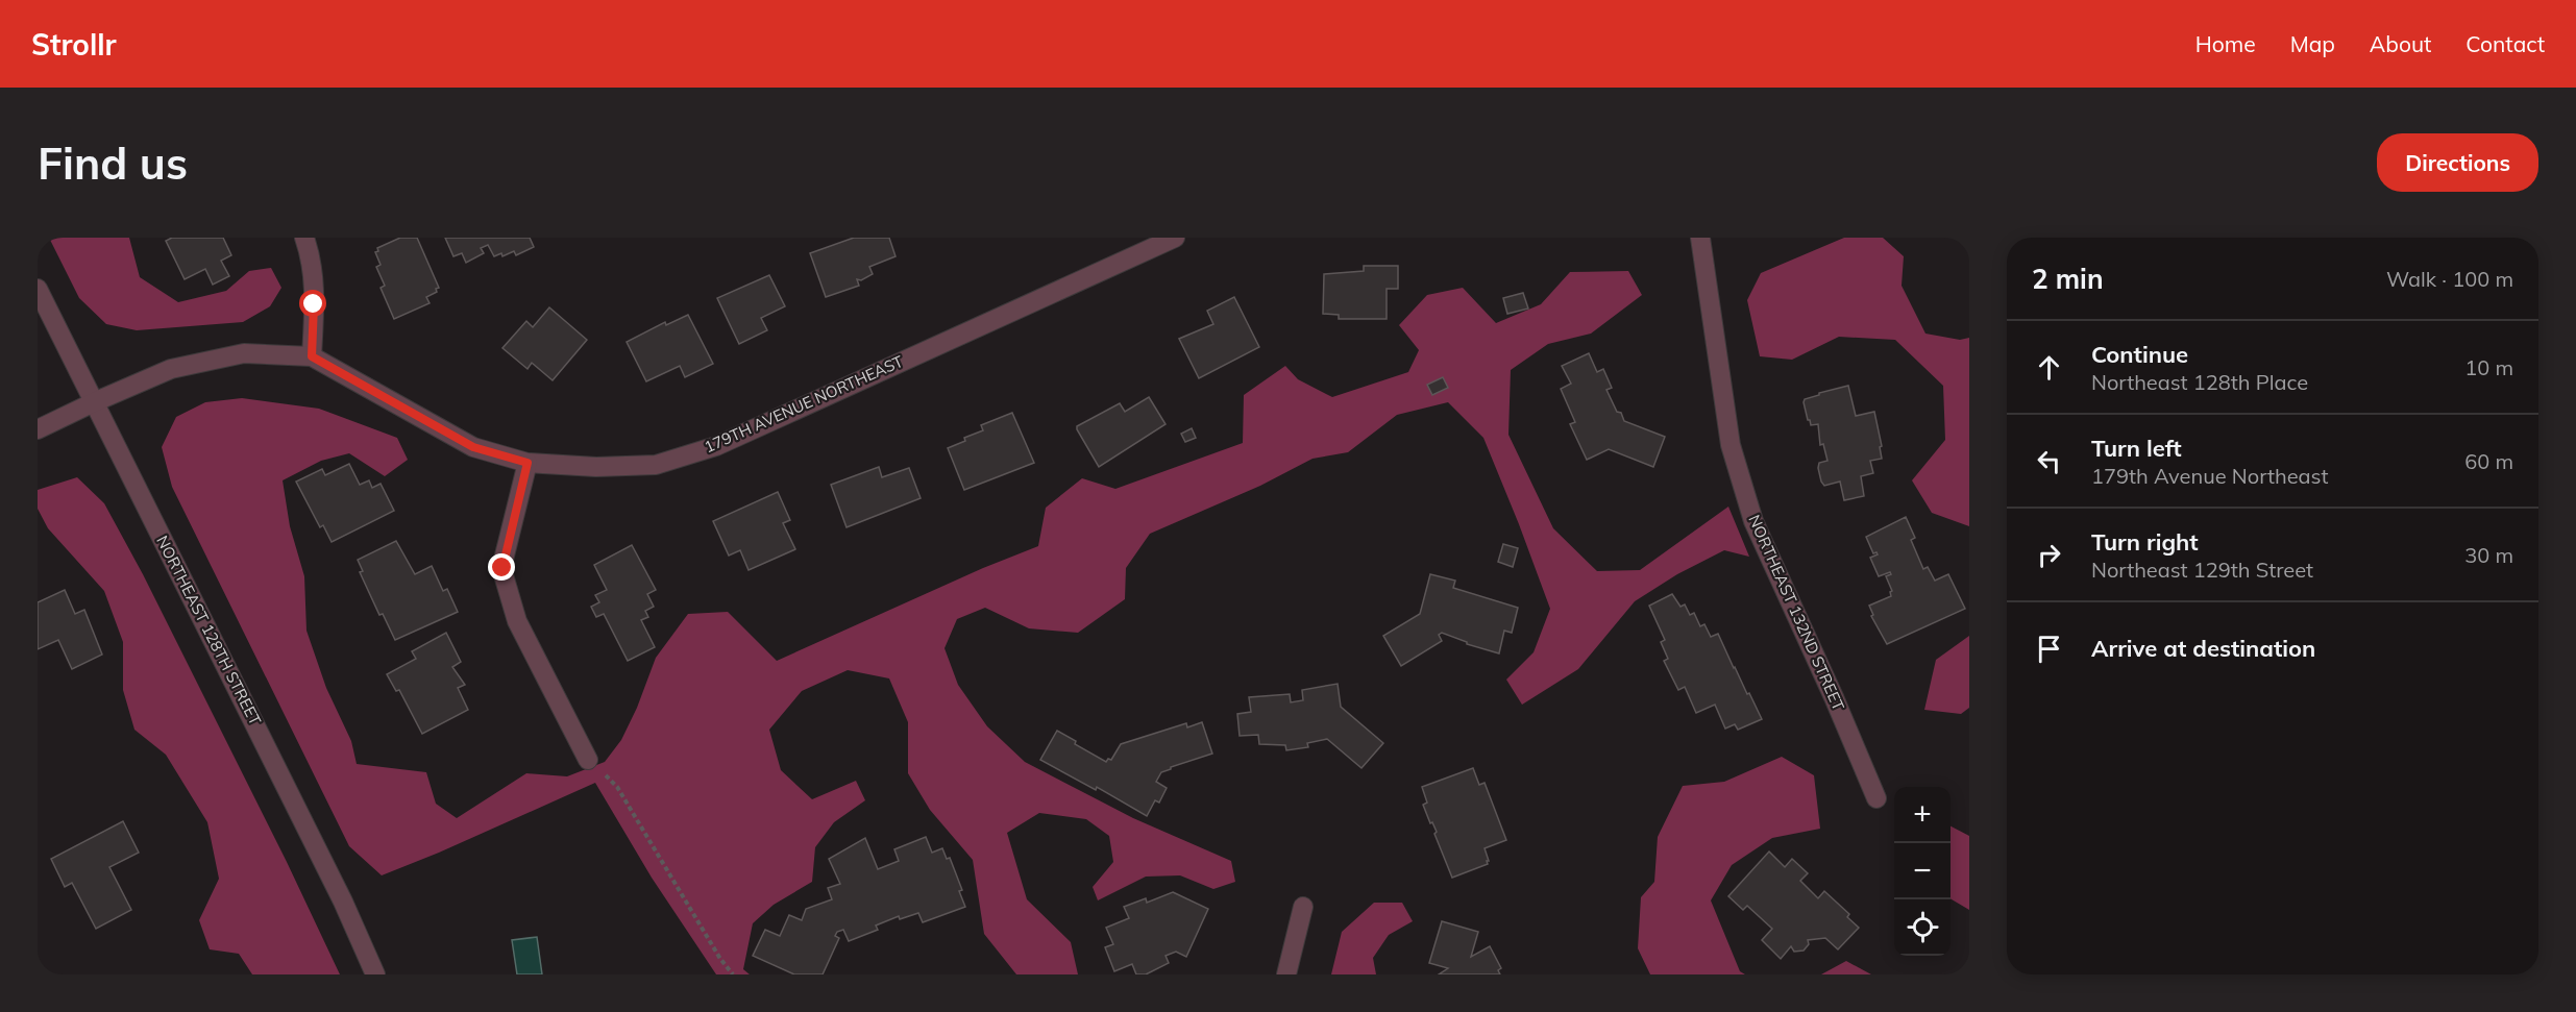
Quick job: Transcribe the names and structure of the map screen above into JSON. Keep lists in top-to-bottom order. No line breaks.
{"streets":{"street":["179TH AVENUE NORTHEAST","NORTHEAST 132ND STREET","NORTHEAST 128TH STREET"]},"crossings":[["179TH AVENUE NORTHEAST","NORTHEAST 128TH STREET"]],"page":{"header":"Strollr","nav":["Home","Map","About","Contact"],"buttons":"Directions","title":"Find us","heading":["2 min","Walk · 100 m"],"list":[["Continue","Northeast 128th Place","10 m"],["Turn left","179th Avenue Northeast","60 m"],["Turn right","Northeast 129th Street","30 m"],"Arrive at destination"],"map_buttons":["+","−"]}}
